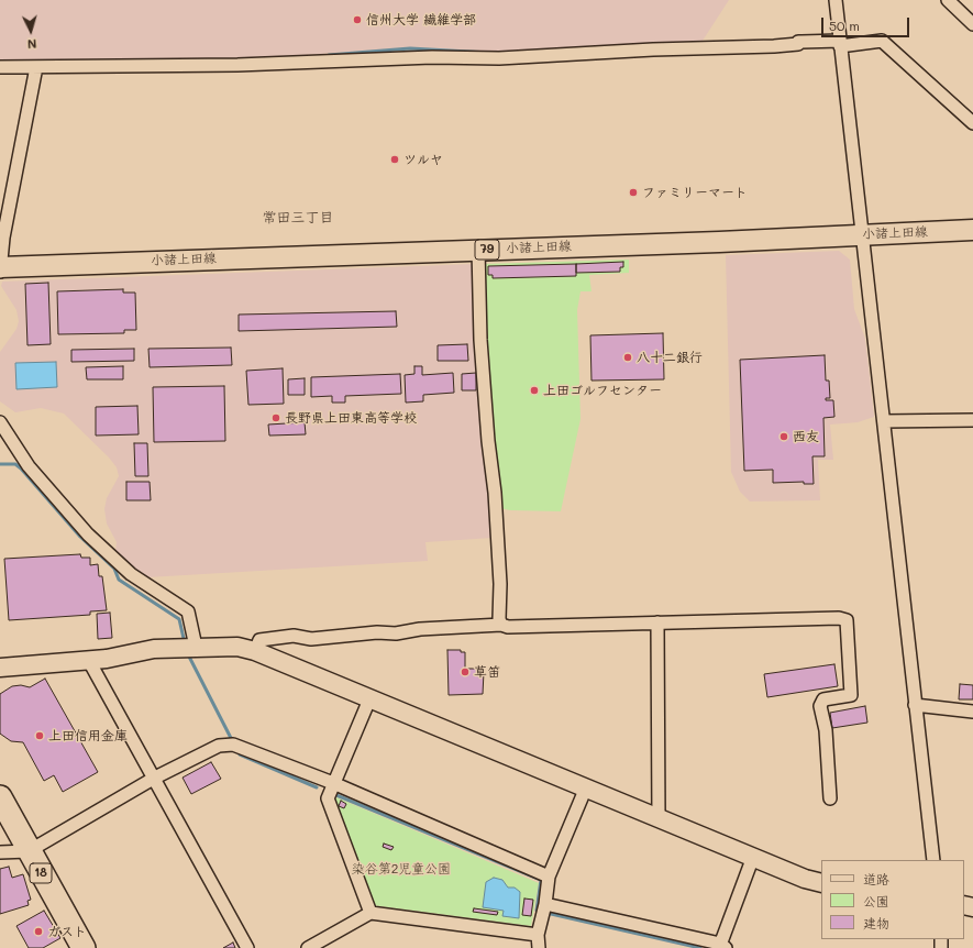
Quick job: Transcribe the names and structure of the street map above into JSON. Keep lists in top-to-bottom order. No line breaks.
{"streets":{"highway":["18"],"main road":["小諸上田線","79"]},"districts":["常田三丁目"],"parks":["染谷第2児童公園"],"places":["信州大学 繊維学部","ツルヤ","ファミリーマート","八十二銀行","上田ゴルフセンター","長野県上田東高等学校","西友","草笛","上田信用金庫","ガスト"],"legend":["道路","公園","建物"],"scale_bar":"50 m","north":"bottom"}
